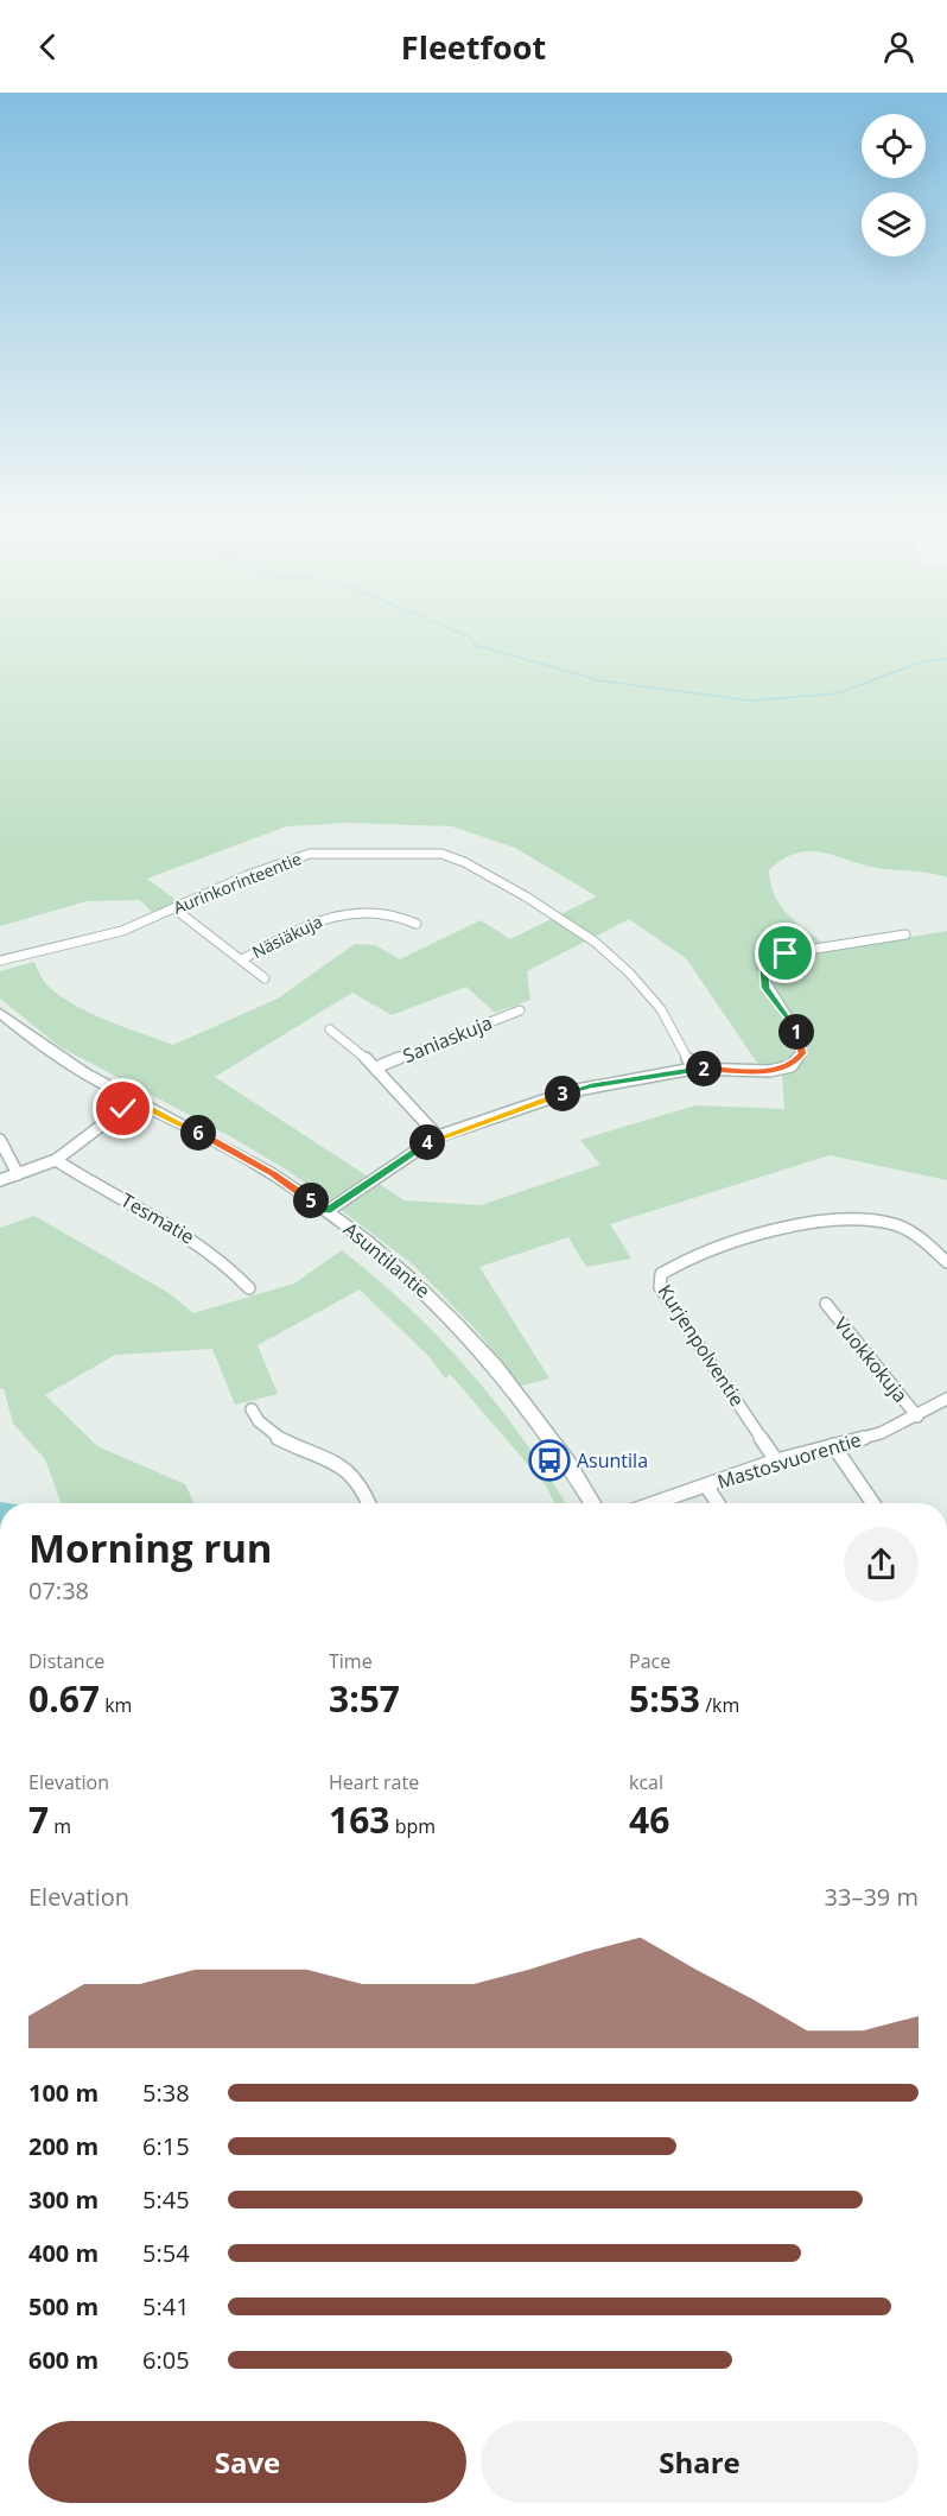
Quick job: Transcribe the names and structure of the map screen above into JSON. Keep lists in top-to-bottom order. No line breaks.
{"streets":{"street":["Aurinkorinteentie","Näsiäkuja","Saniaskuja","Tesmatie","Asuntilantie","Kurjenpolventie","Vuokkokuja","Mastosvuorentie"]},"crossings":[["Kurjenpolventie","Mastosvuorentie"],["Vuokkokuja","Mastosvuorentie"]],"places":{"bus stop":["Asuntila"]},"page":{"header":"Fleetfoot","pins":["1","2","3","6","4","5"],"heading":["Morning run","07:38"],"stats":[["Distance","0.67 km"],["Time","3:57"],["Pace","5:53 /km"],["Elevation","7 m"],["Heart rate","163 bpm"],["kcal","46"]],"chart":["Elevation","33–39 m"],"list":[{"name":"100 m","note":"5:38"},{"name":"200 m","note":"6:15"},{"name":"300 m","note":"5:45"},{"name":"400 m","note":"5:54"},{"name":"500 m","note":"5:41"},{"name":"600 m","note":"6:05"}],"buttons":["Save","Share"]}}
